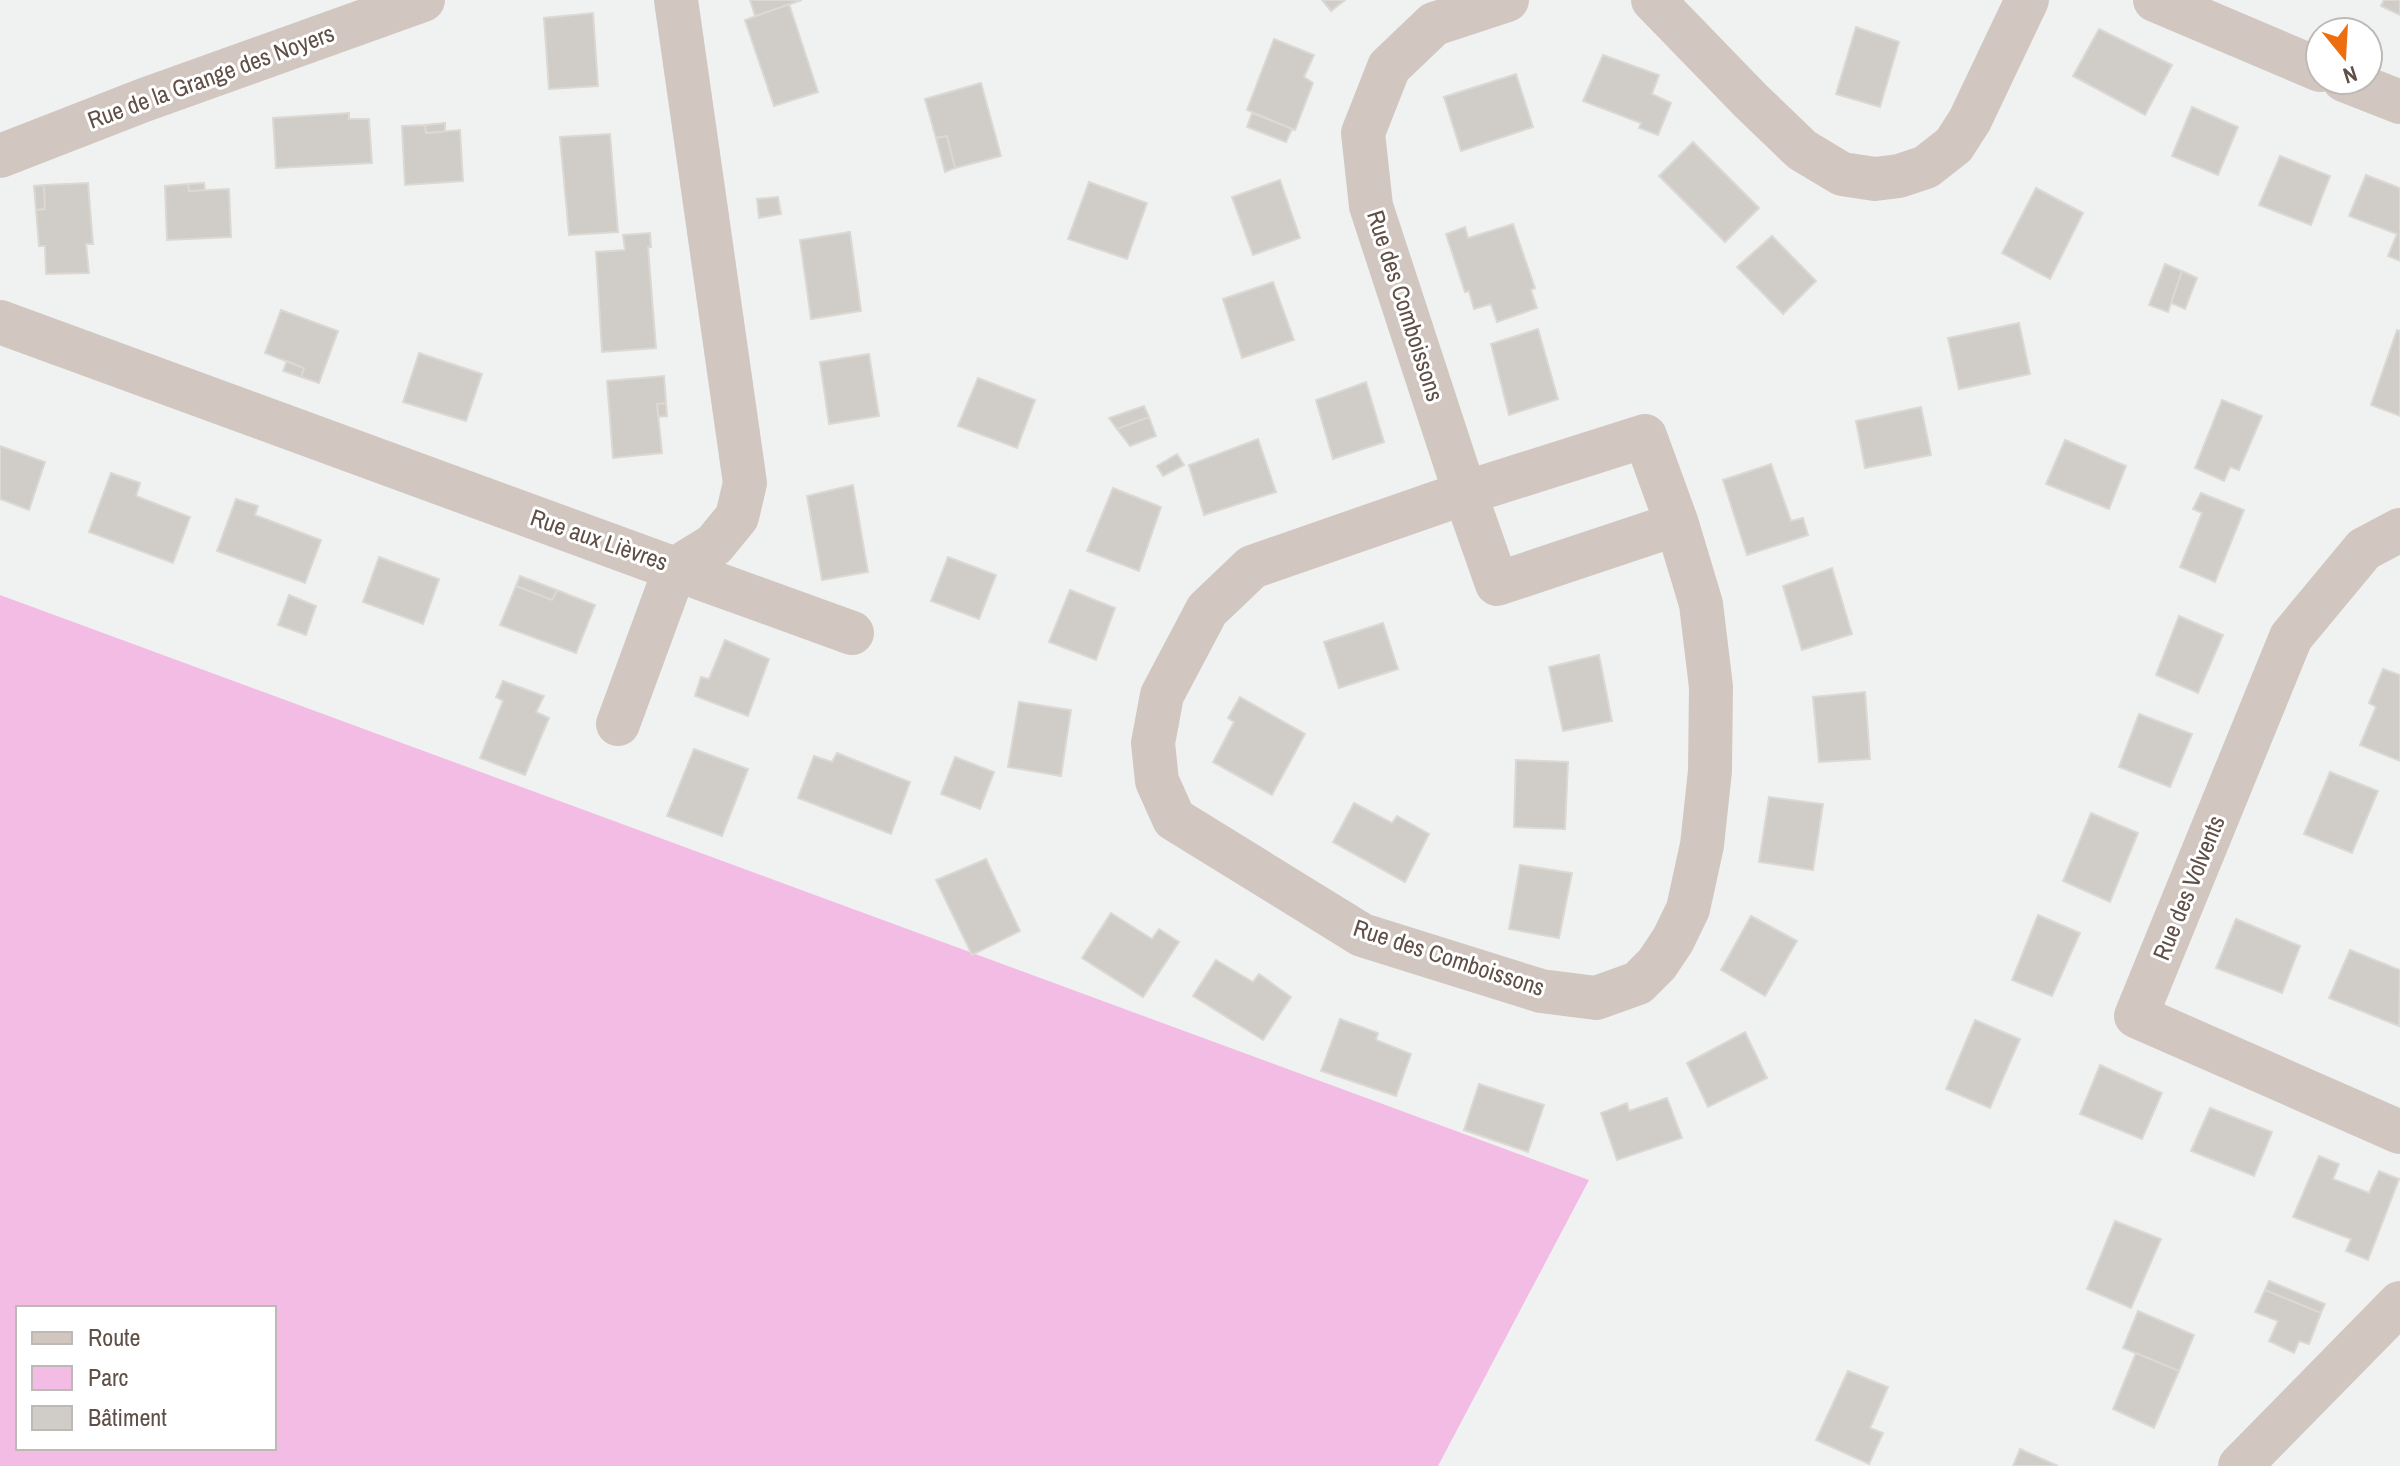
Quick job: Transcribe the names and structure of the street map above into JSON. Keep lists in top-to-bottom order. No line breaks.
{"streets":{"street":["Rue de la Grange des Noyers","Rue des Comboissons","Rue aux Lièvres","Rue des Volvents"]},"legend":["Route","Parc","Bâtiment"],"north":"bottom"}
